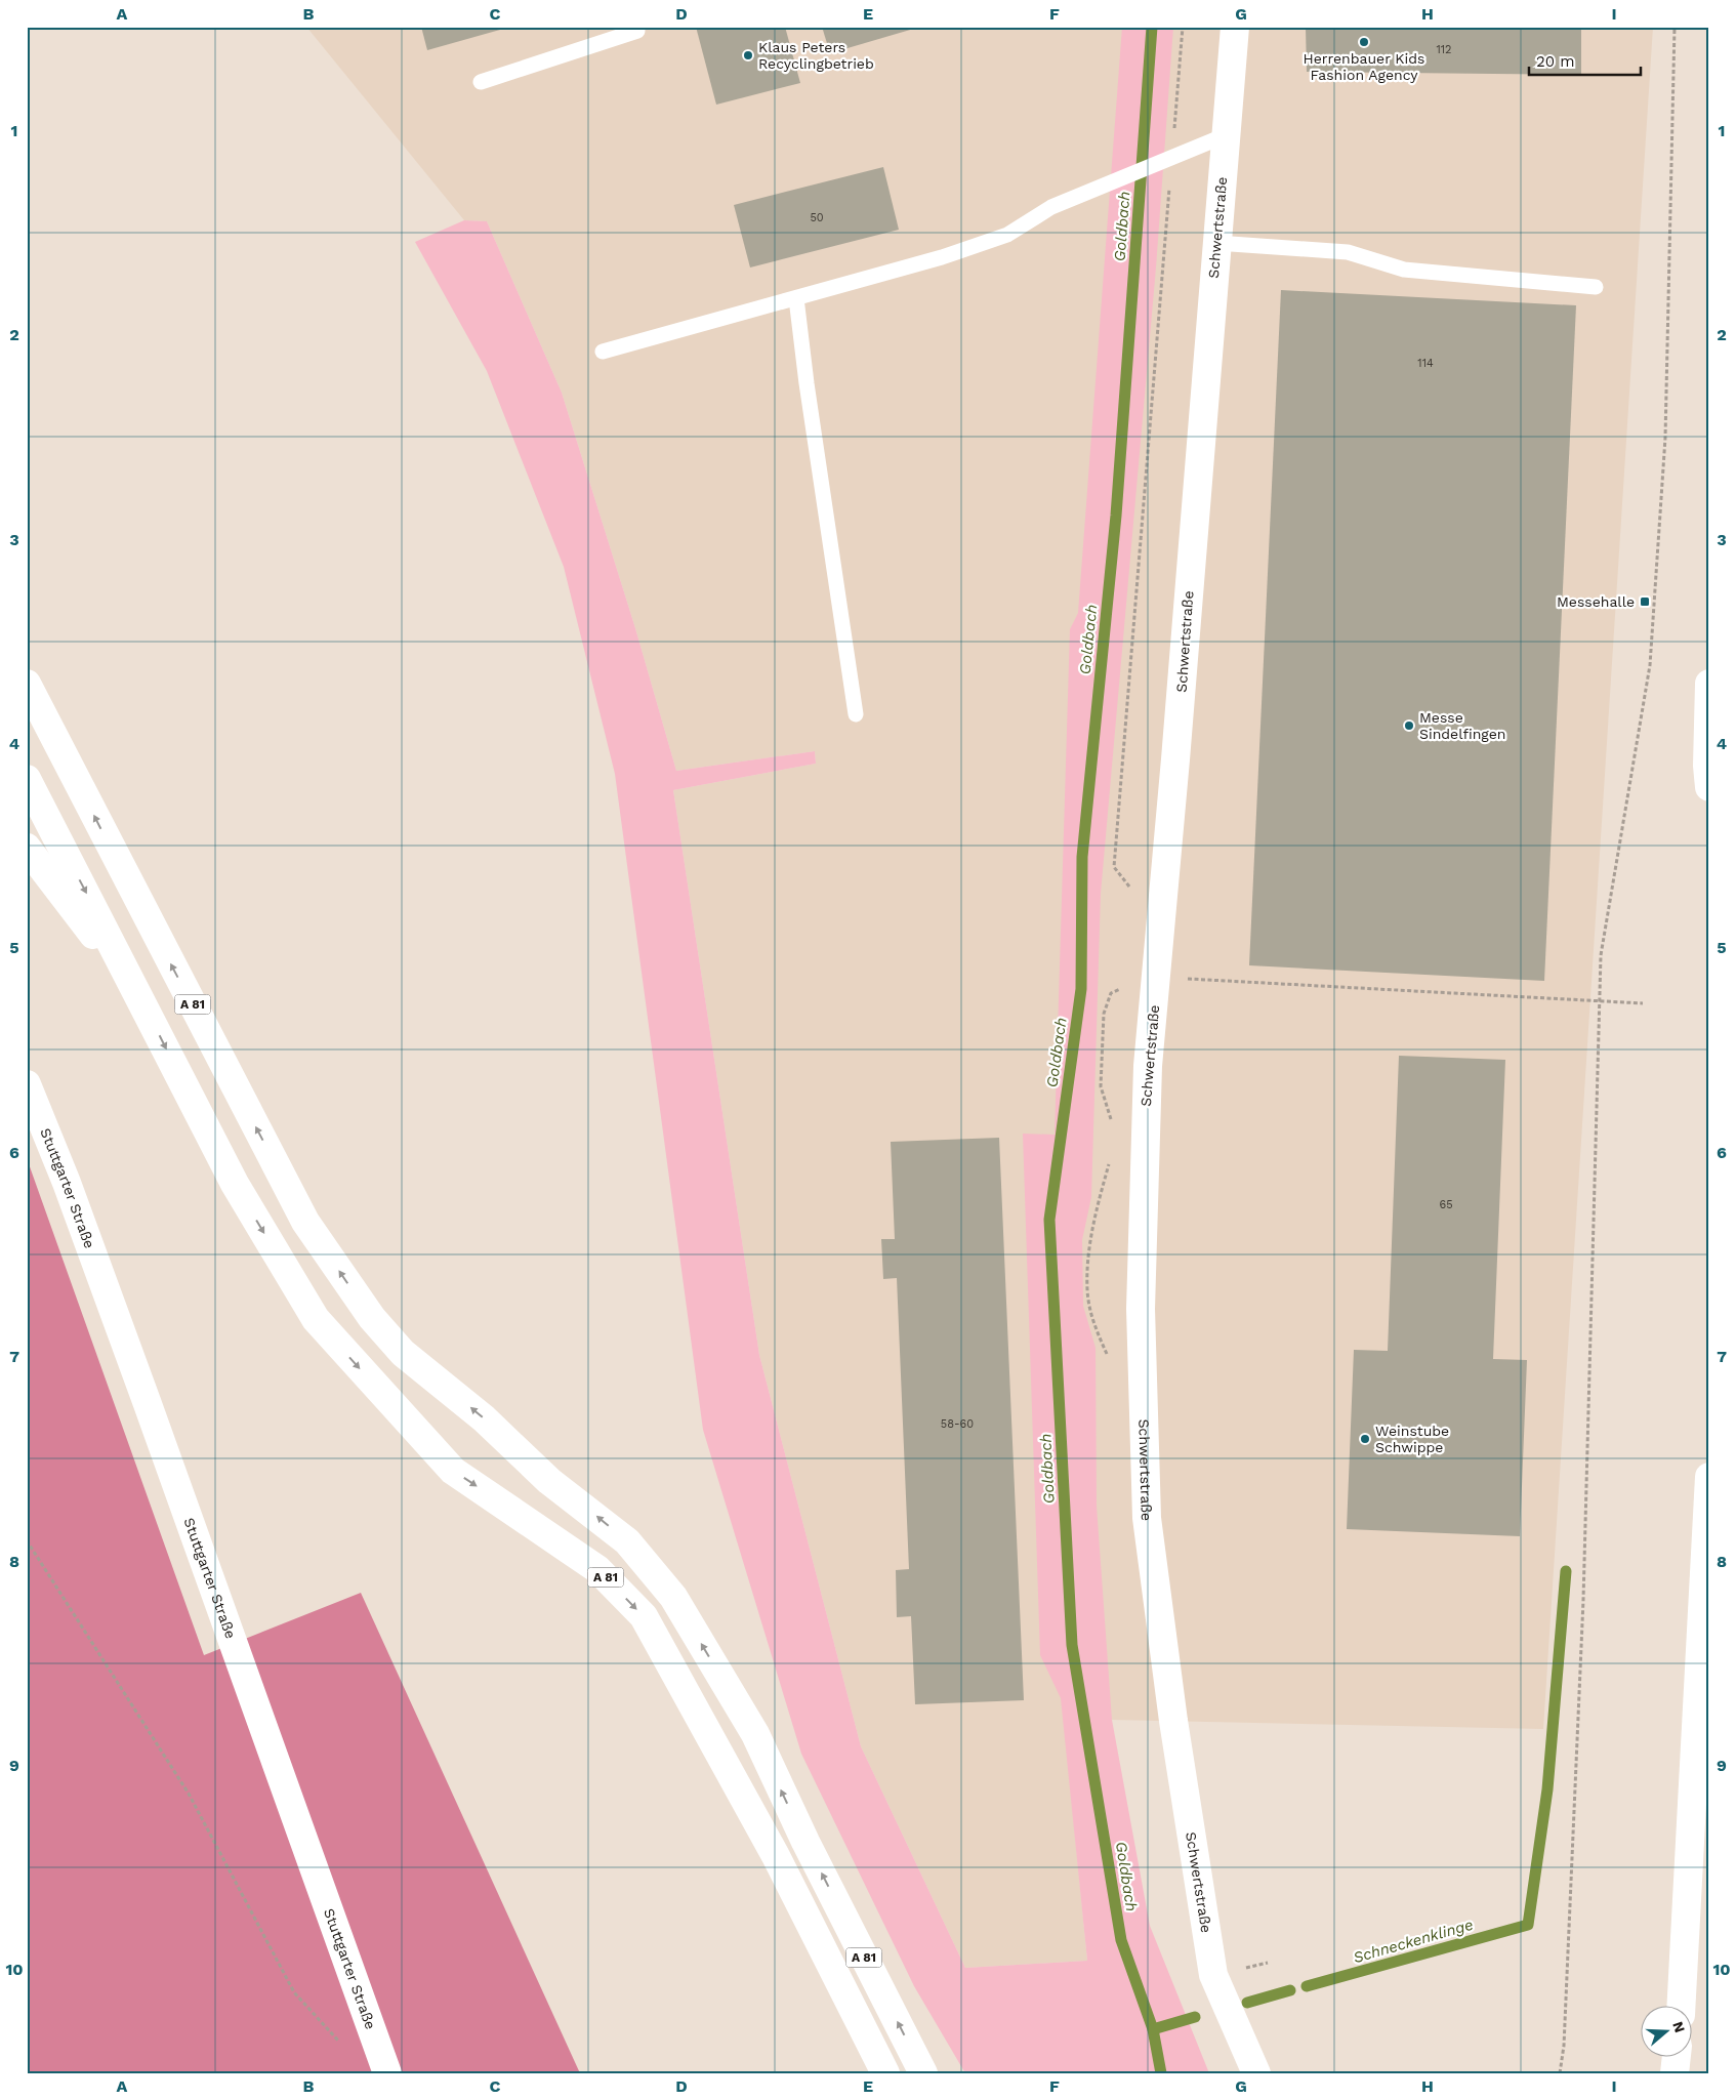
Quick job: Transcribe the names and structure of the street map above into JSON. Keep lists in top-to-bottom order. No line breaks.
{"streets":{"main road":["Schwertstraße","A 81","Stuttgarter Straße"]},"water":["Goldbach","Schneckenklinge"],"places":{"other":["Herrenbauer Kids Fashion Agency","Klaus Peters Recyclingbetrieb","Messe Sindelfingen","Weinstube Schwippe"],"transit":["Messehalle"]},"house_numbers":["112","50","114","65","58-60"],"scale_bar":"20 m","north":"right","grid":{"columns":["A","B","C","D","E","F","G","H","I"],"rows":["1","2","3","4","5","6","7","8","9","10"]}}
